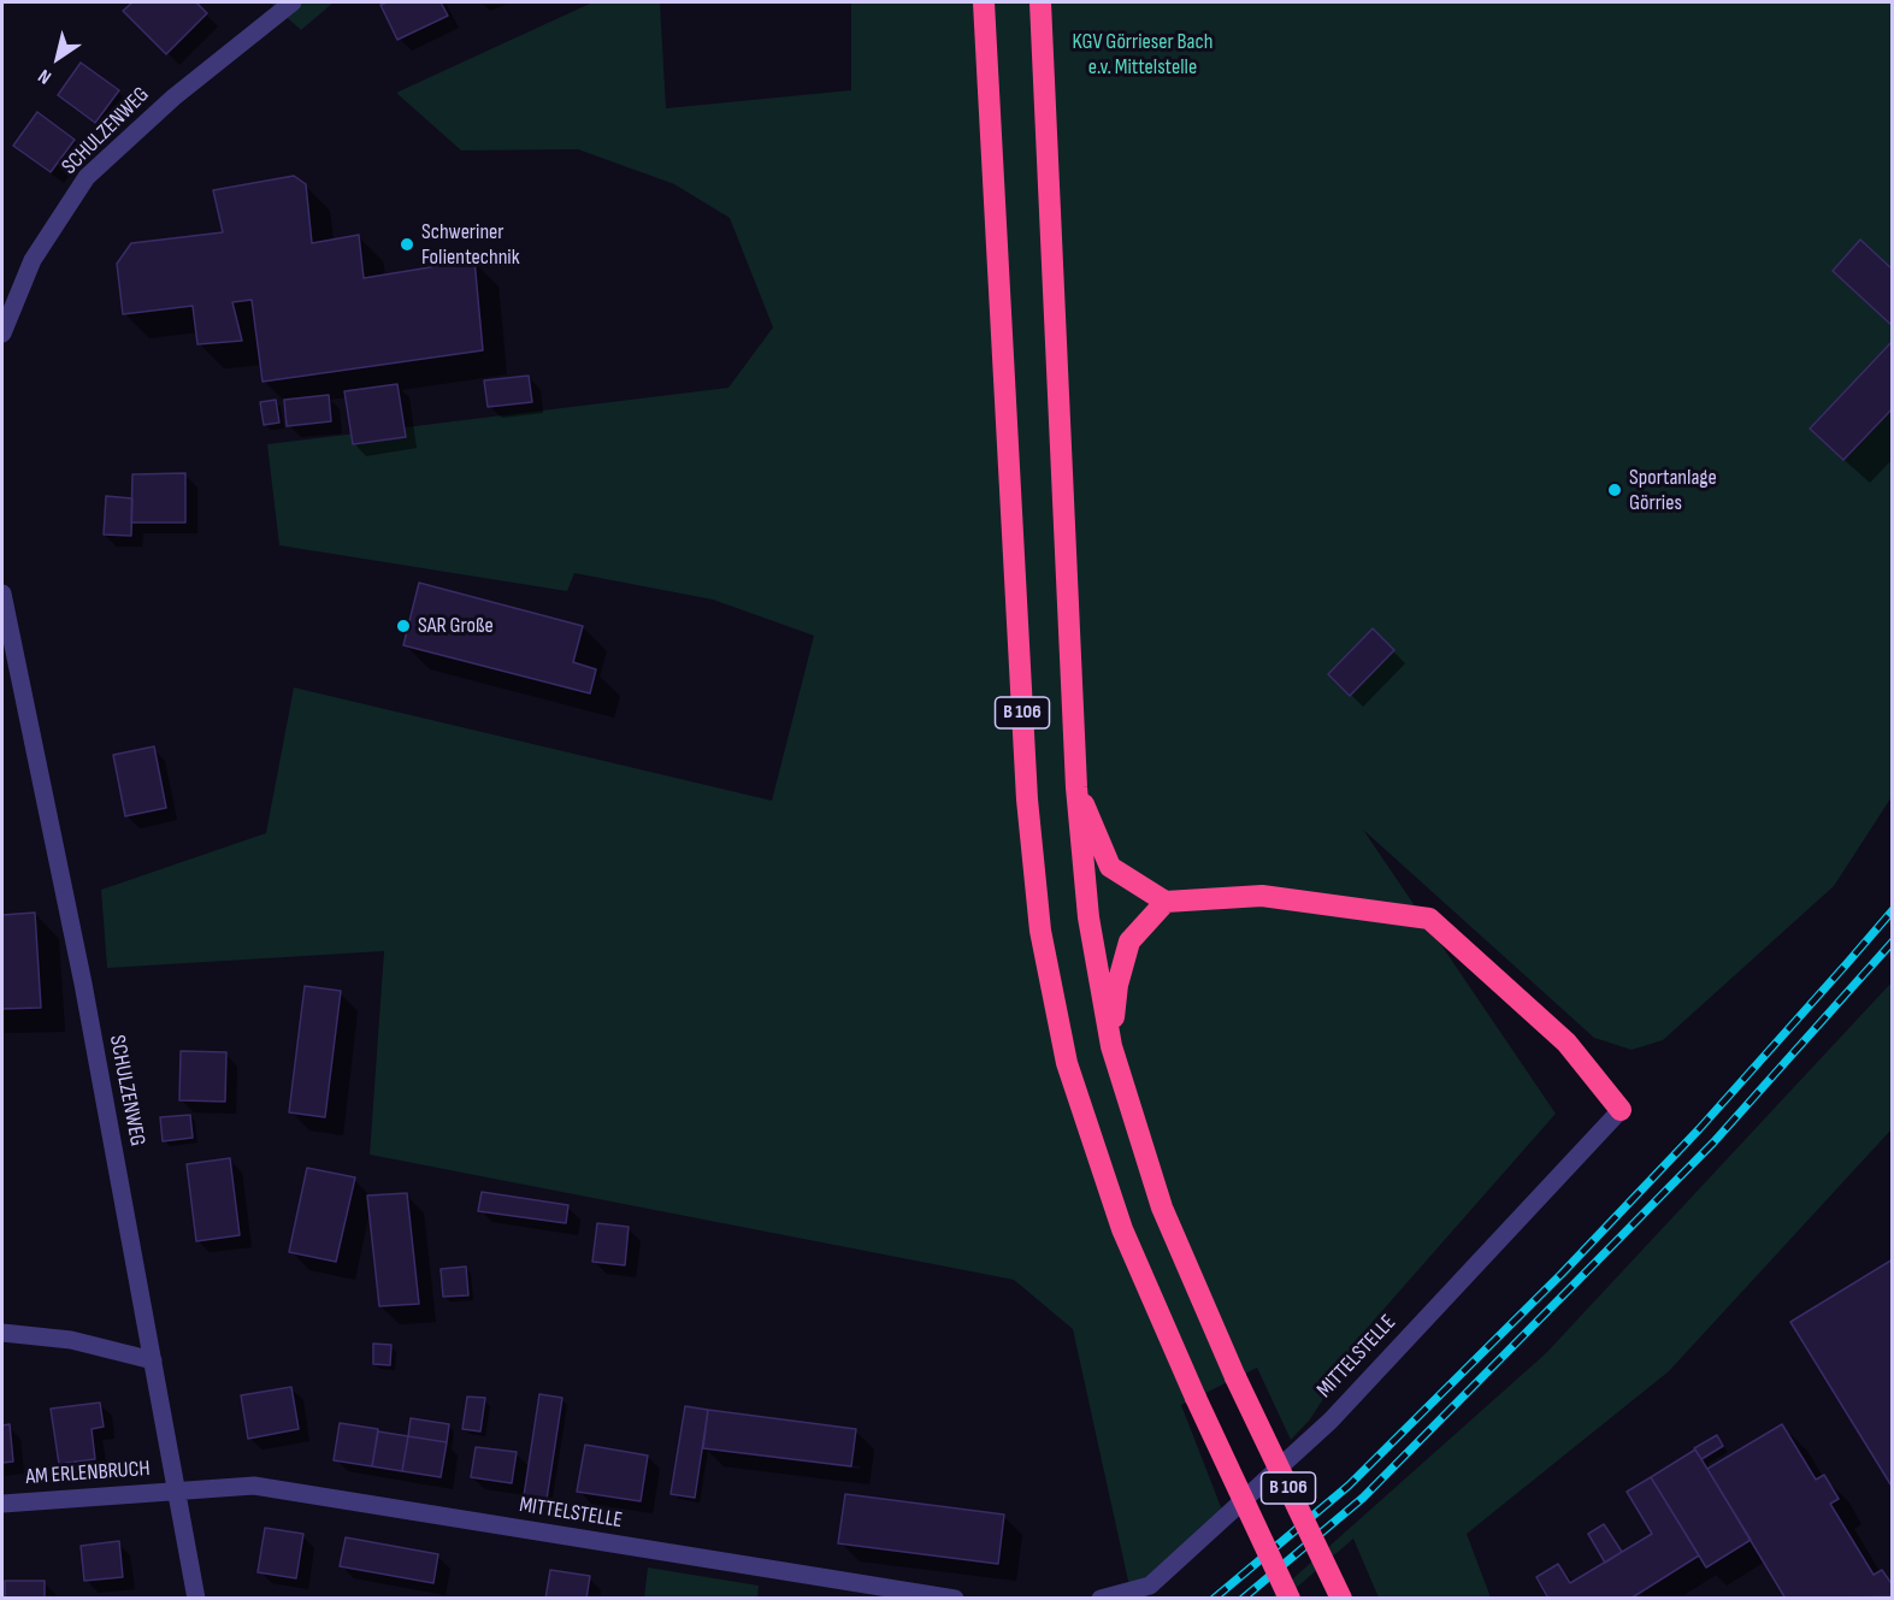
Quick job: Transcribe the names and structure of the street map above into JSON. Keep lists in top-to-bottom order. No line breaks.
{"streets":{"highway":["B 106"],"street":["SCHULZENWEG","MITTELSTELLE","AM ERLENBRUCH"]},"crossings":[["SCHULZENWEG","MITTELSTELLE"],["SCHULZENWEG","AM ERLENBRUCH"],["MITTELSTELLE","AM ERLENBRUCH"]],"parks":["KGV Görrieser Bach e.v. Mittelstelle"],"places":["Schweriner Folientechnik","Sportanlage Görries","SAR Große"],"north":"bottom left"}
